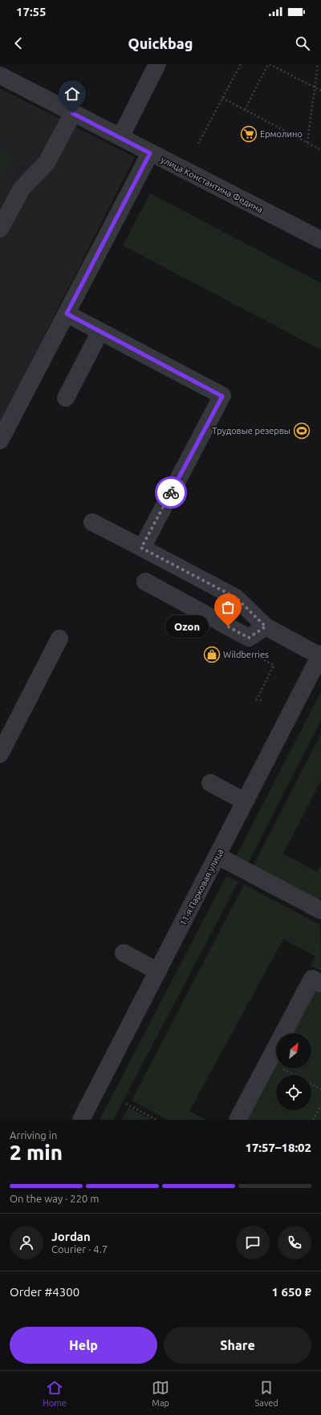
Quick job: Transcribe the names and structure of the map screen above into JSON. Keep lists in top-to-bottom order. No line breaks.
{"streets":{"street":["улица Константина Федина","11-я Парковая улица"]},"places":{"supermarket":["Ермолино"],"sports":["Трудовые резервы"],"other":["Ozon"],"shop":["Wildberries"]},"north":"top right","page":{"status":"17:55","header":"Quickbag","bubble":"Ozon","heading":["2 min","Arriving in","17:57–18:02"],"panel":["Jordan","Courier · 4.7","Order #4300","1 650 ₽"],"bar":"On the way · 220 m","buttons":["Help","Share"],"tabs":["Home","Map","Saved"]}}
